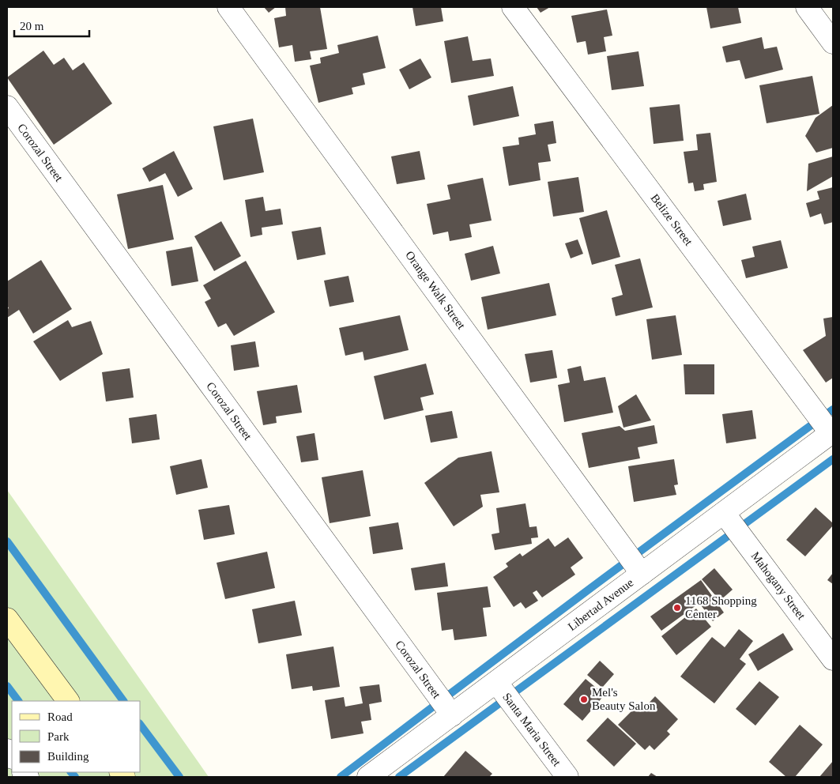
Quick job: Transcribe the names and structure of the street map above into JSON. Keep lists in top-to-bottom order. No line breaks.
{"streets":{"street":["Corozal Street","Belize Street","Orange Walk Street","Mahogany Street","Libertad Avenue","Santa Maria Street"]},"crossings":[["Corozal Street","Libertad Avenue"],["Belize Street","Libertad Avenue"],["Orange Walk Street","Libertad Avenue"],["Mahogany Street","Libertad Avenue"],["Libertad Avenue","Santa Maria Street"]],"places":["1168 Shopping Center","Mel's Beauty Salon"],"legend":["Road","Park","Building"],"scale_bar":"20 m"}
